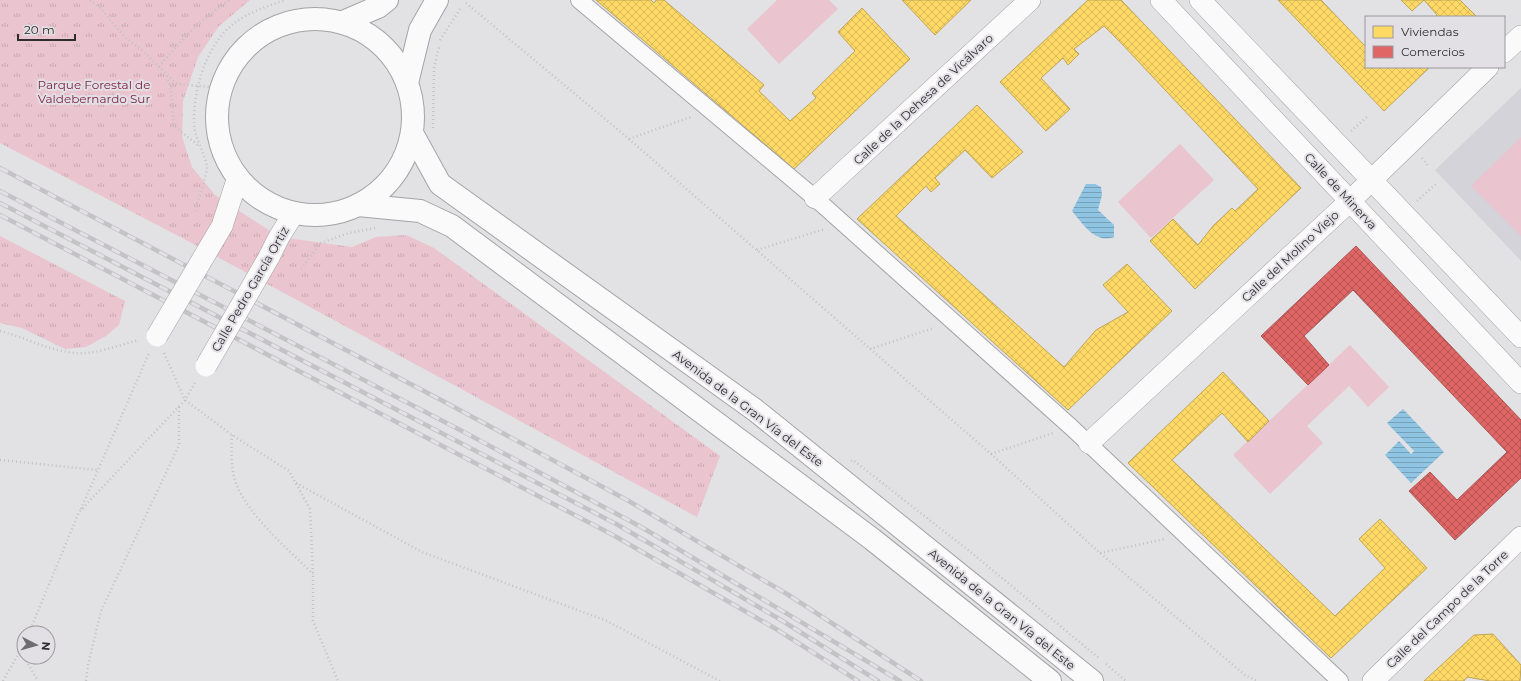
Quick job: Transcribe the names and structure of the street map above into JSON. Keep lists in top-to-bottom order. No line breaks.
{"streets":{"street":["Calle de la Dehesa de Vicálvaro","Calle de Minerva","Calle del Molino Viejo","Calle Pedro García Ortiz","Avenida de la Gran Vía del Este","Calle del Campo de la Torre"]},"crossings":[["Calle de Minerva","Calle del Molino Viejo"]],"parks":["Parque Forestal de Valdebernardo Sur"],"legend":["Viviendas","Comercios"],"scale_bar":"20 m","north":"right"}
